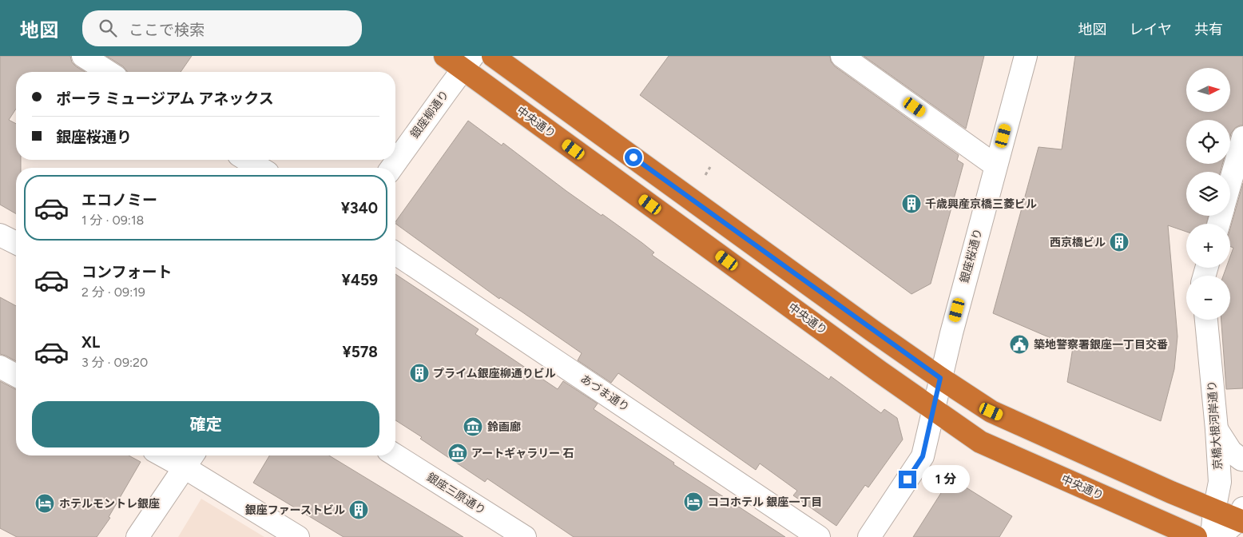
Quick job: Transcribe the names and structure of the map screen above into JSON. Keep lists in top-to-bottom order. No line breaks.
{"streets":{"highway":["中央通り"],"street":["銀座柳通り","銀座桜通り","あづま通り","京橋大根河岸通り","銀座三原通り"]},"crossings":[["銀座柳通り","中央通り"],["中央通り","銀座桜通り"]],"places":{"building":["千歳興産京橋三菱ビル","西京橋ビル","プライム銀座柳通りビル","銀座ファーストビル"],"public building":["築地警察署銀座一丁目交番"],"museum":["鈴画廊","アートギャラリー 石"],"hotel":["ココホテル 銀座一丁目","ホテルモントレ銀座"]},"north":"right","page":{"header":"地図","search":"ここで検索","nav":["地図","レイヤ","共有"],"map_buttons":["+","−"],"banner":["ポーラ ミュージアム アネックス","銀座桜通り"],"list":[{"name":"エコノミー","note":"1 分 · 09:18","value":"¥340"},{"name":"コンフォート","note":"2 分 · 09:19","value":"¥459"},{"name":"XL","note":"3 分 · 09:20","value":"¥578"}],"buttons":"確定","bubble":"1 分"}}
